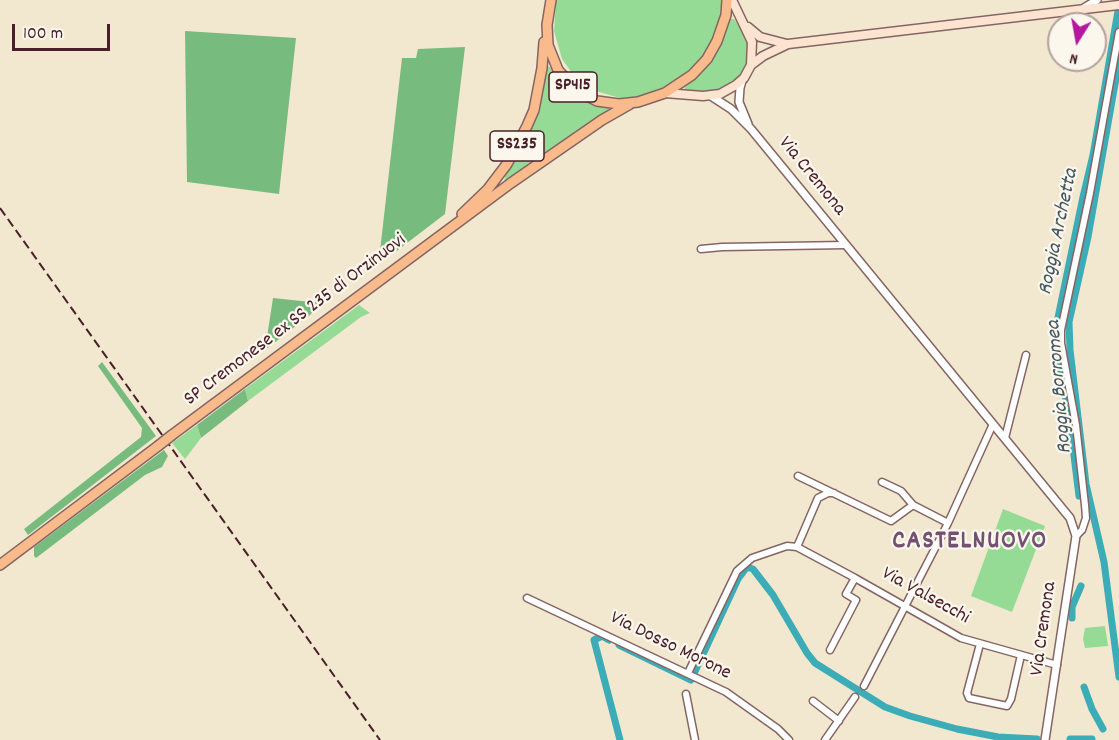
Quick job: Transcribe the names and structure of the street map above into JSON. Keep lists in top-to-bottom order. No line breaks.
{"streets":{"main road":["SP415","SS235","SP Cremonese ex SS 235 di Orzinuovi"],"street":["Via Cremona","Via Valsecchi","Via Dosso Morone"]},"crossings":[["SP415","SS235"],["SS235","SP Cremonese ex SS 235 di Orzinuovi"],["Via Cremona","Via Valsecchi"]],"districts":["CASTELNUOVO"],"water":["Roggia Archetta","Roggia Borromea"],"scale_bar":"100 m","north":"bottom"}
